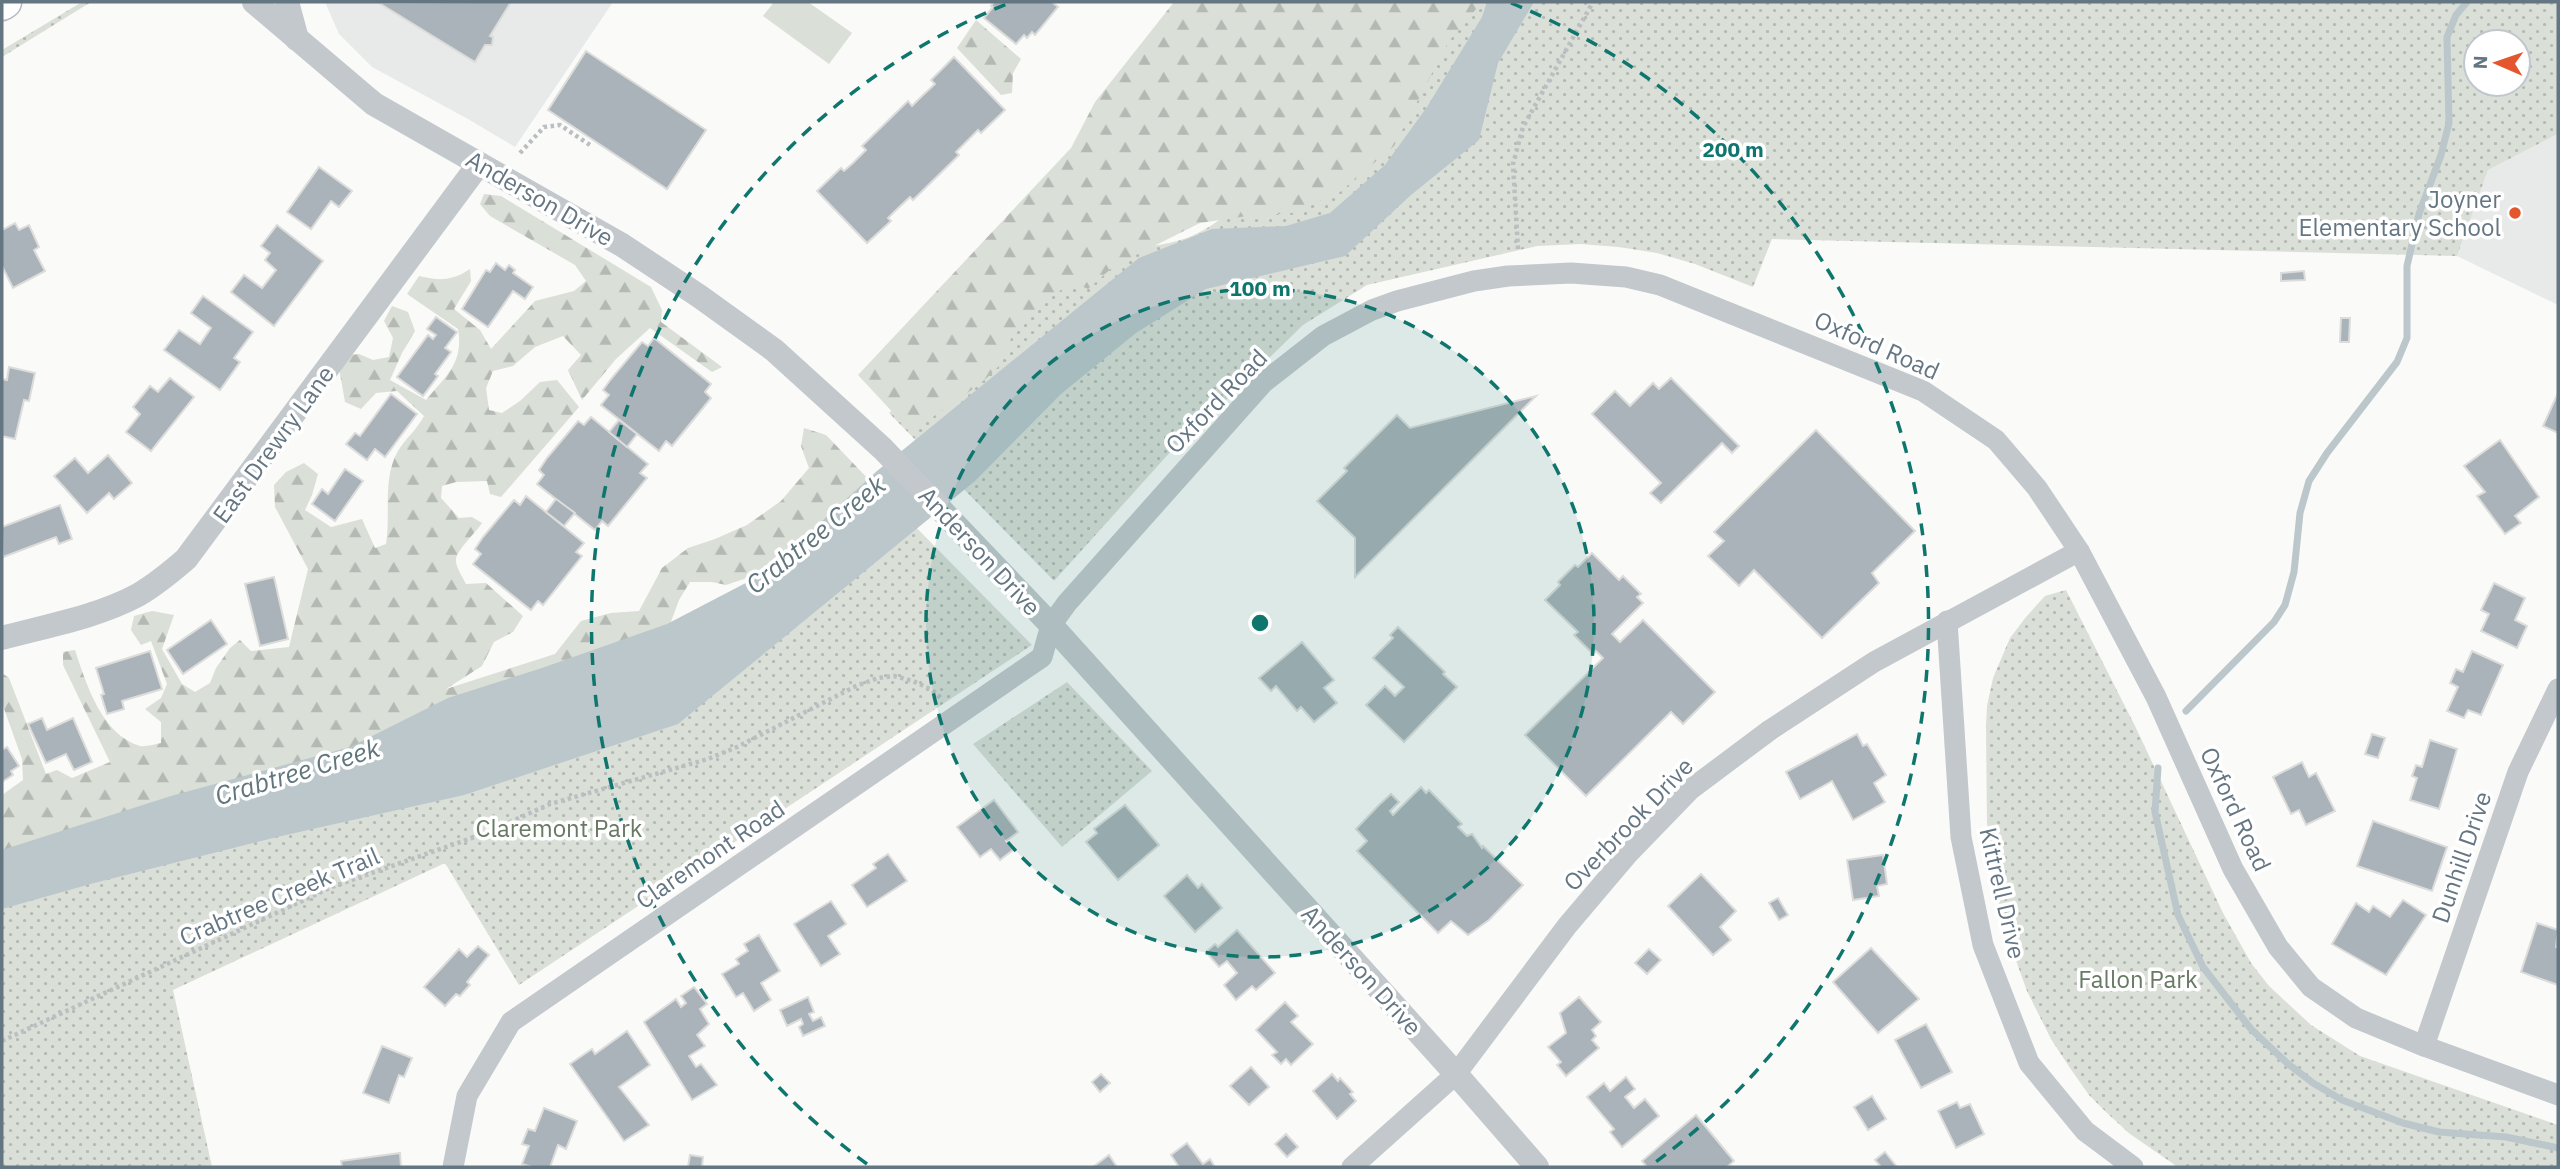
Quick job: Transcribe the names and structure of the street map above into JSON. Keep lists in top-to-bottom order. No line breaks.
{"streets":{"street":["Anderson Drive","Oxford Road","East Drewry Lane","Overbrook Drive","Claremont Road","Dunhill Drive","Kittrell Drive"],"path":["Crabtree Creek Trail"]},"crossings":[["Anderson Drive","Oxford Road"],["Anderson Drive","East Drewry Lane"],["Anderson Drive","Overbrook Drive"],["Anderson Drive","Claremont Road"],["Oxford Road","Overbrook Drive"],["Oxford Road","Claremont Road"],["Oxford Road","Dunhill Drive"],["Overbrook Drive","Kittrell Drive"],["Claremont Road","Crabtree Creek Trail"]],"water":["Crabtree Creek"],"parks":["Claremont Park","Fallon Park"],"places":["Joyner Elementary School"],"north":"left","rings":["200 m","100 m"]}
